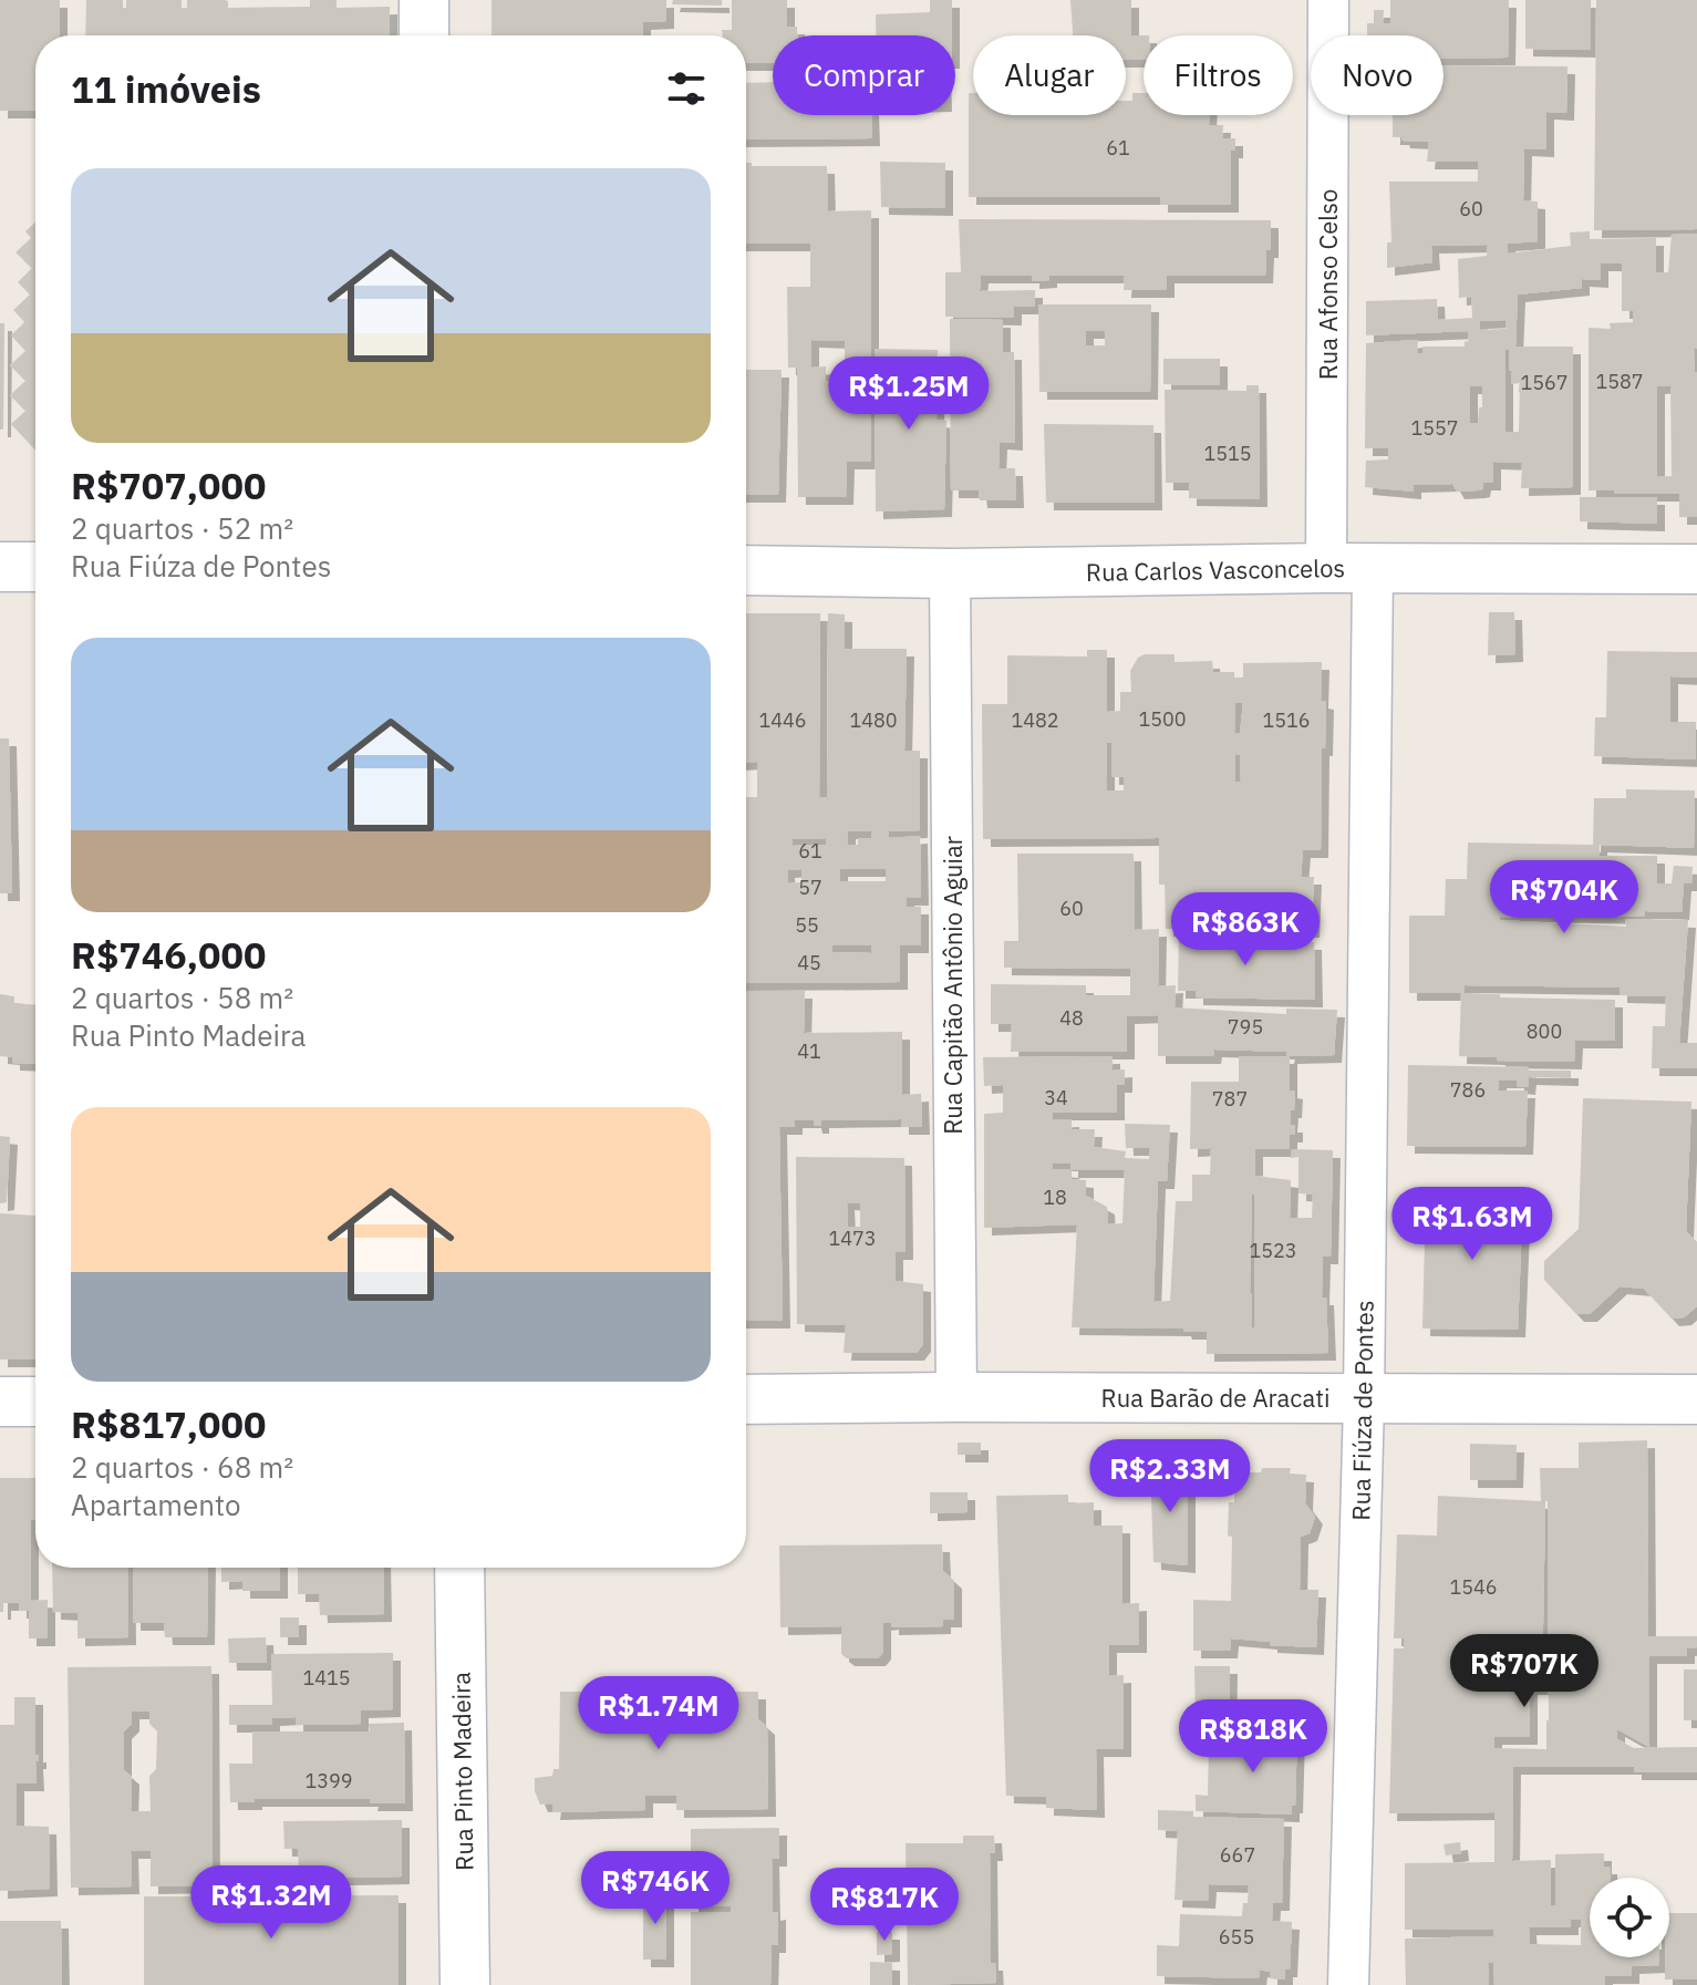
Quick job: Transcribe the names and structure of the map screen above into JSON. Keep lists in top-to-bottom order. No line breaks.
{"streets":{"main road":["Rua Carlos Vasconcelos","Rua Barão de Aracati","Rua Pinto Madeira"],"street":["Rua Afonso Celso","Rua Capitão Antônio Aguiar","Rua Fiúza de Pontes"]},"crossings":[["Rua Afonso Celso","Rua Carlos Vasconcelos"],["Rua Afonso Celso","Rua Fiúza de Pontes"],["Rua Carlos Vasconcelos","Rua Capitão Antônio Aguiar"],["Rua Carlos Vasconcelos","Rua Fiúza de Pontes"],["Rua Capitão Antônio Aguiar","Rua Barão de Aracati"],["Rua Barão de Aracati","Rua Fiúza de Pontes"]],"house_numbers":["61","60","1587","1567","1557","1515","1500","1446","1480","1482","1516","61","57","60","55","45","48","795","800","41","786","34","787","18","1473","1523","1546","1415","1399","667","655"],"page":{"chip":["Comprar","Alugar","Filtros","Novo"],"heading":"11 imóveis","list":[{"name":"R$707,000","note":"2 quartos · 52 m² · Rua Fiúza de Pontes"},{"name":"R$746,000","note":"2 quartos · 58 m² · Rua Pinto Madeira"},{"name":"R$817,000","note":"2 quartos · 68 m² · Apartamento"}],"price":["R$1.25M","R$704K","R$863K","R$1.63M","R$2.33M","R$707K","R$1.74M","R$818K","R$746K","R$1.32M","R$817K"]}}
